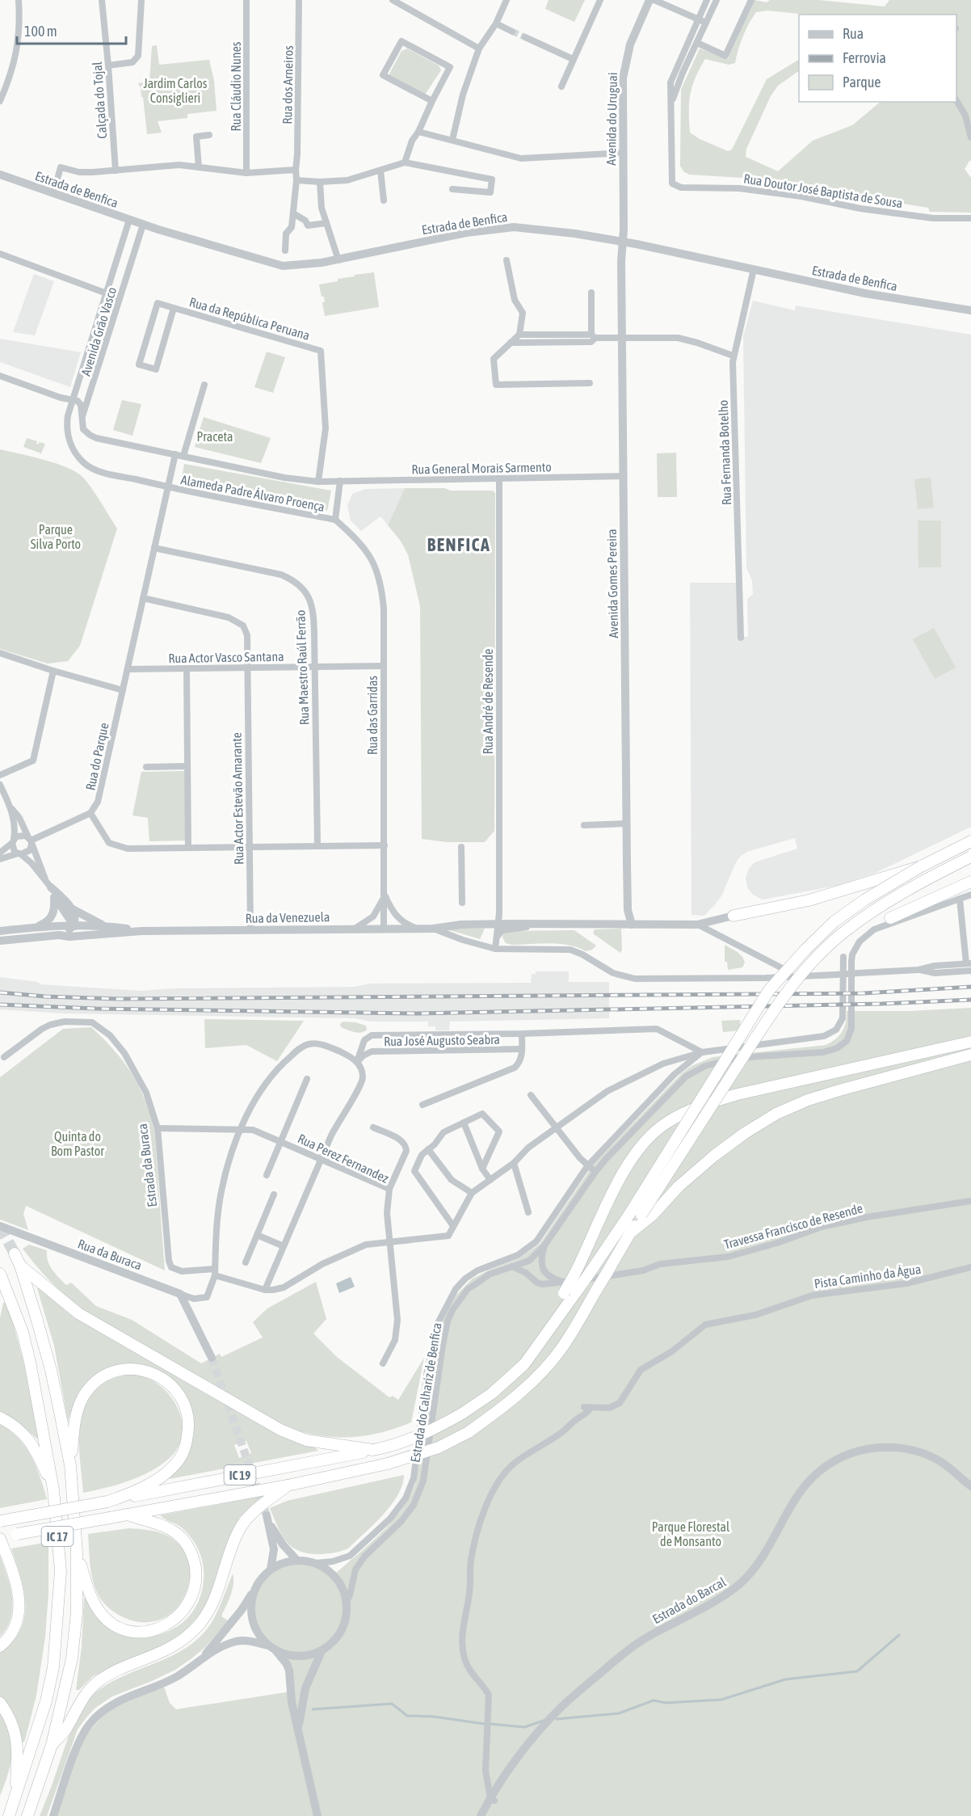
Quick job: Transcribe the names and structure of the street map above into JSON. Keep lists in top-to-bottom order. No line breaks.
{"streets":{"highway":["IC 19","IC 17"],"street":["Rua dos Arneiros","Rua Cláudio Nunes","Calçada do Tojal","Avenida do Uruguai","Estrada de Benfica","Rua Doutor José Baptista de Sousa","Rua da República Peruana","Avenida Grão Vasco","Rua Fernanda Botelho","Rua General Morais Sarmento","Alameda Padre Álvaro Proença","Avenida Gomes Pereira","Rua Actor Vasco Santana","Rua Maestro Raúl Ferrão","Rua André de Resende","Rua das Garridas","Rua do Parque","Rua Actor Estevão Amarante","Rua da Venezuela","Rua José Augusto Seabra","Rua Perez Fernandez","Estrada da Buraca","Travessa Francisco de Resende","Rua da Buraca","Pista Caminho da Água","Estrada do Calhariz de Benfica","Estrada do Barcal"]},"crossings":[["Avenida do Uruguai","Estrada de Benfica"],["Avenida do Uruguai","Avenida Gomes Pereira"],["Estrada de Benfica","Avenida Grão Vasco"],["Estrada de Benfica","Rua Fernanda Botelho"],["Estrada de Benfica","Avenida Gomes Pereira"],["Rua da República Peruana","Alameda Padre Álvaro Proença"],["Avenida Grão Vasco","Alameda Padre Álvaro Proença"],["Rua General Morais Sarmento","Alameda Padre Álvaro Proença"],["Rua General Morais Sarmento","Avenida Gomes Pereira"],["Rua General Morais Sarmento","Rua André de Resende"],["Alameda Padre Álvaro Proença","Rua das Garridas"],["Alameda Padre Álvaro Proença","Rua do Parque"],["Avenida Gomes Pereira","Rua da Venezuela"],["Rua Actor Vasco Santana","Rua Maestro Raúl Ferrão"],["Rua Actor Vasco Santana","Rua das Garridas"],["Rua Actor Vasco Santana","Rua do Parque"],["Rua Actor Vasco Santana","Rua Actor Estevão Amarante"],["Rua Maestro Raúl Ferrão","Rua do Parque"],["Rua André de Resende","Rua da Venezuela"],["Rua das Garridas","Rua da Venezuela"],["Rua do Parque","Rua Actor Estevão Amarante"],["Rua Actor Estevão Amarante","Rua da Venezuela"],["Rua José Augusto Seabra","Estrada do Calhariz de Benfica"],["Rua Perez Fernandez","Estrada da Buraca"],["Estrada da Buraca","Rua da Buraca"],["Travessa Francisco de Resende","Estrada do Calhariz de Benfica"],["Pista Caminho da Água","Estrada do Barcal"]],"districts":["BENFICA"],"parks":["Jardim Carlos Consiglieri","Praceta","Parque Silva Porto","Quinta do Bom Pastor","Parque Florestal de Monsanto"],"legend":["Rua","Ferrovia","Parque"],"scale_bar":"100 m"}
